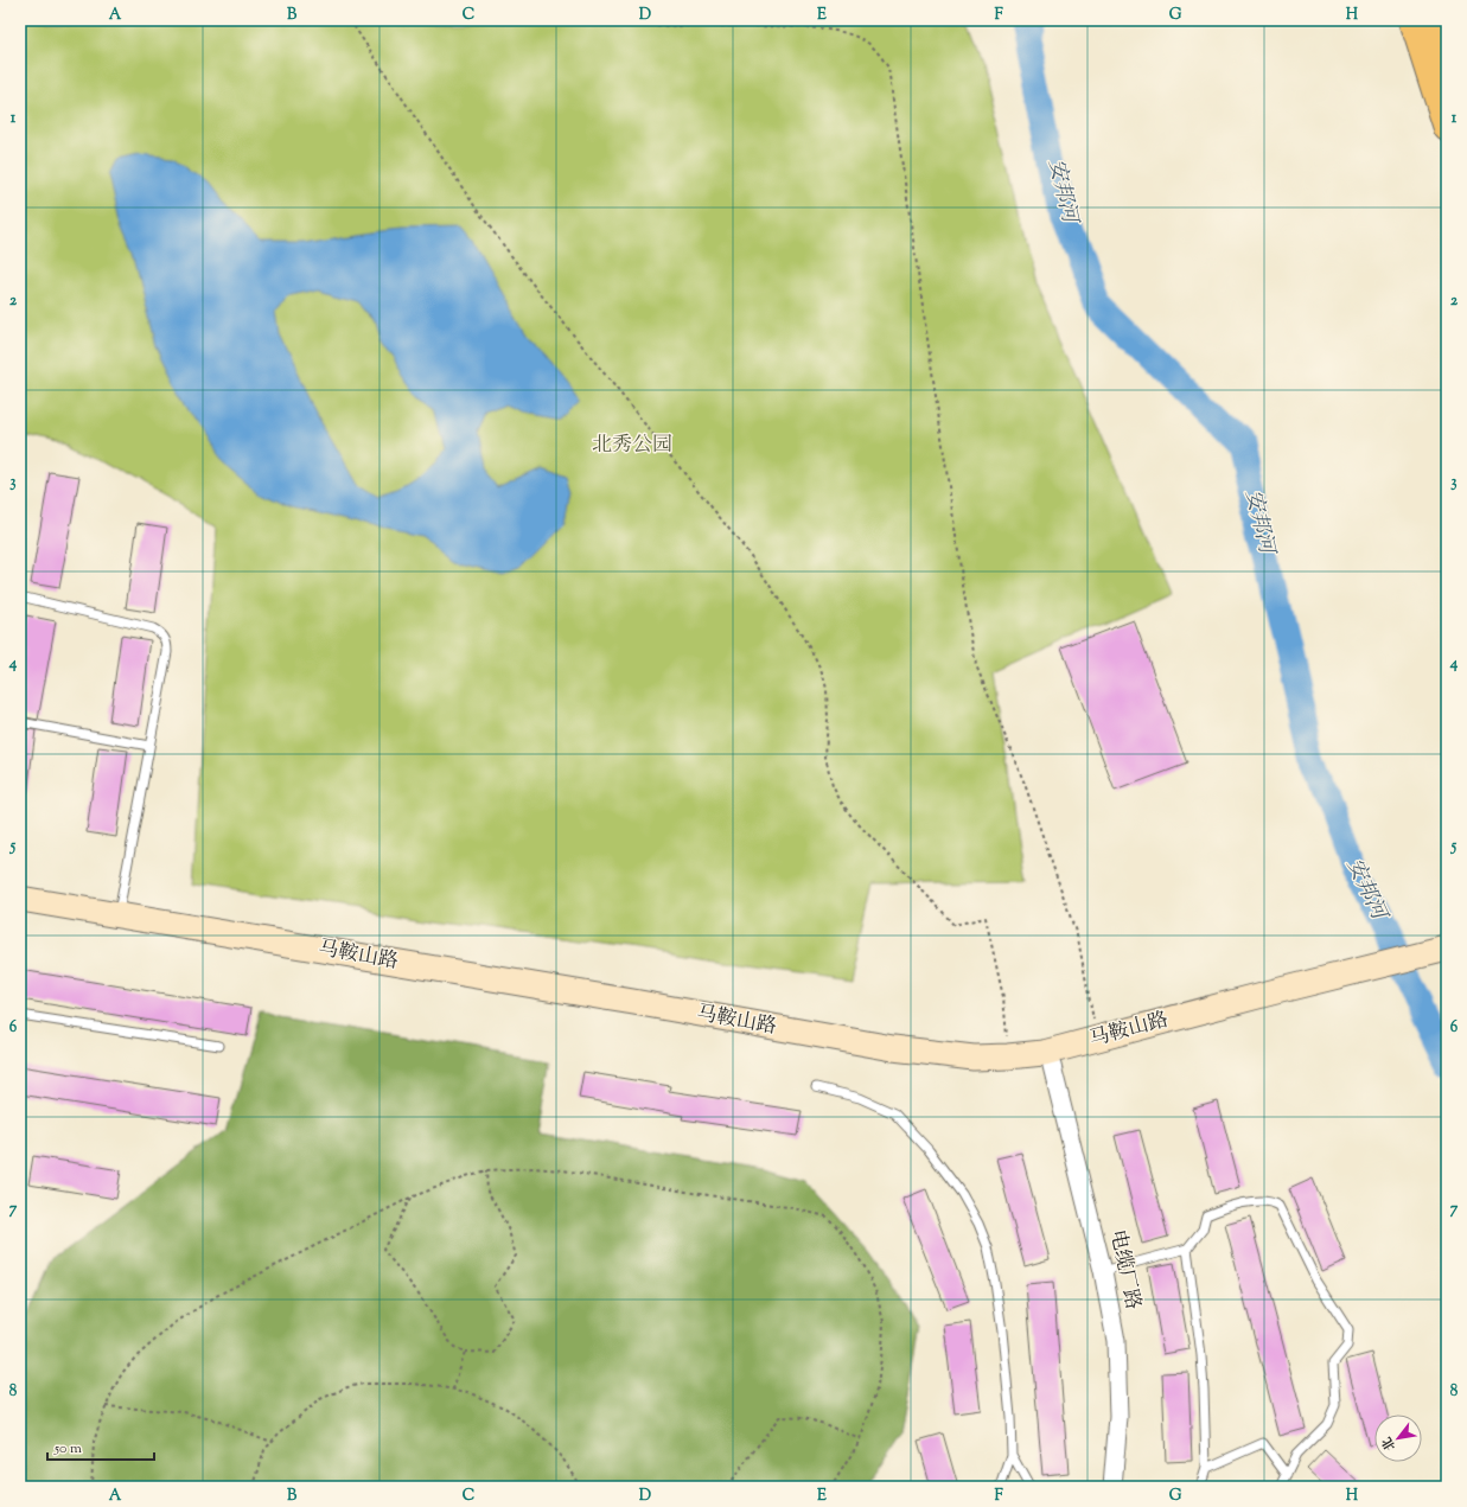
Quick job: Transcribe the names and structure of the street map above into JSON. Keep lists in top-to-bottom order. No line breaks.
{"streets":{"main road":["马鞍山路"],"street":["电缆厂路"]},"crossings":[["马鞍山路","电缆厂路"]],"water":["安邦河"],"parks":["北秀公园"],"scale_bar":"50 m","north":"bottom left","grid":{"columns":["A","B","C","D","E","F","G","H"],"rows":["1","2","3","4","5","6","7","8"]}}
